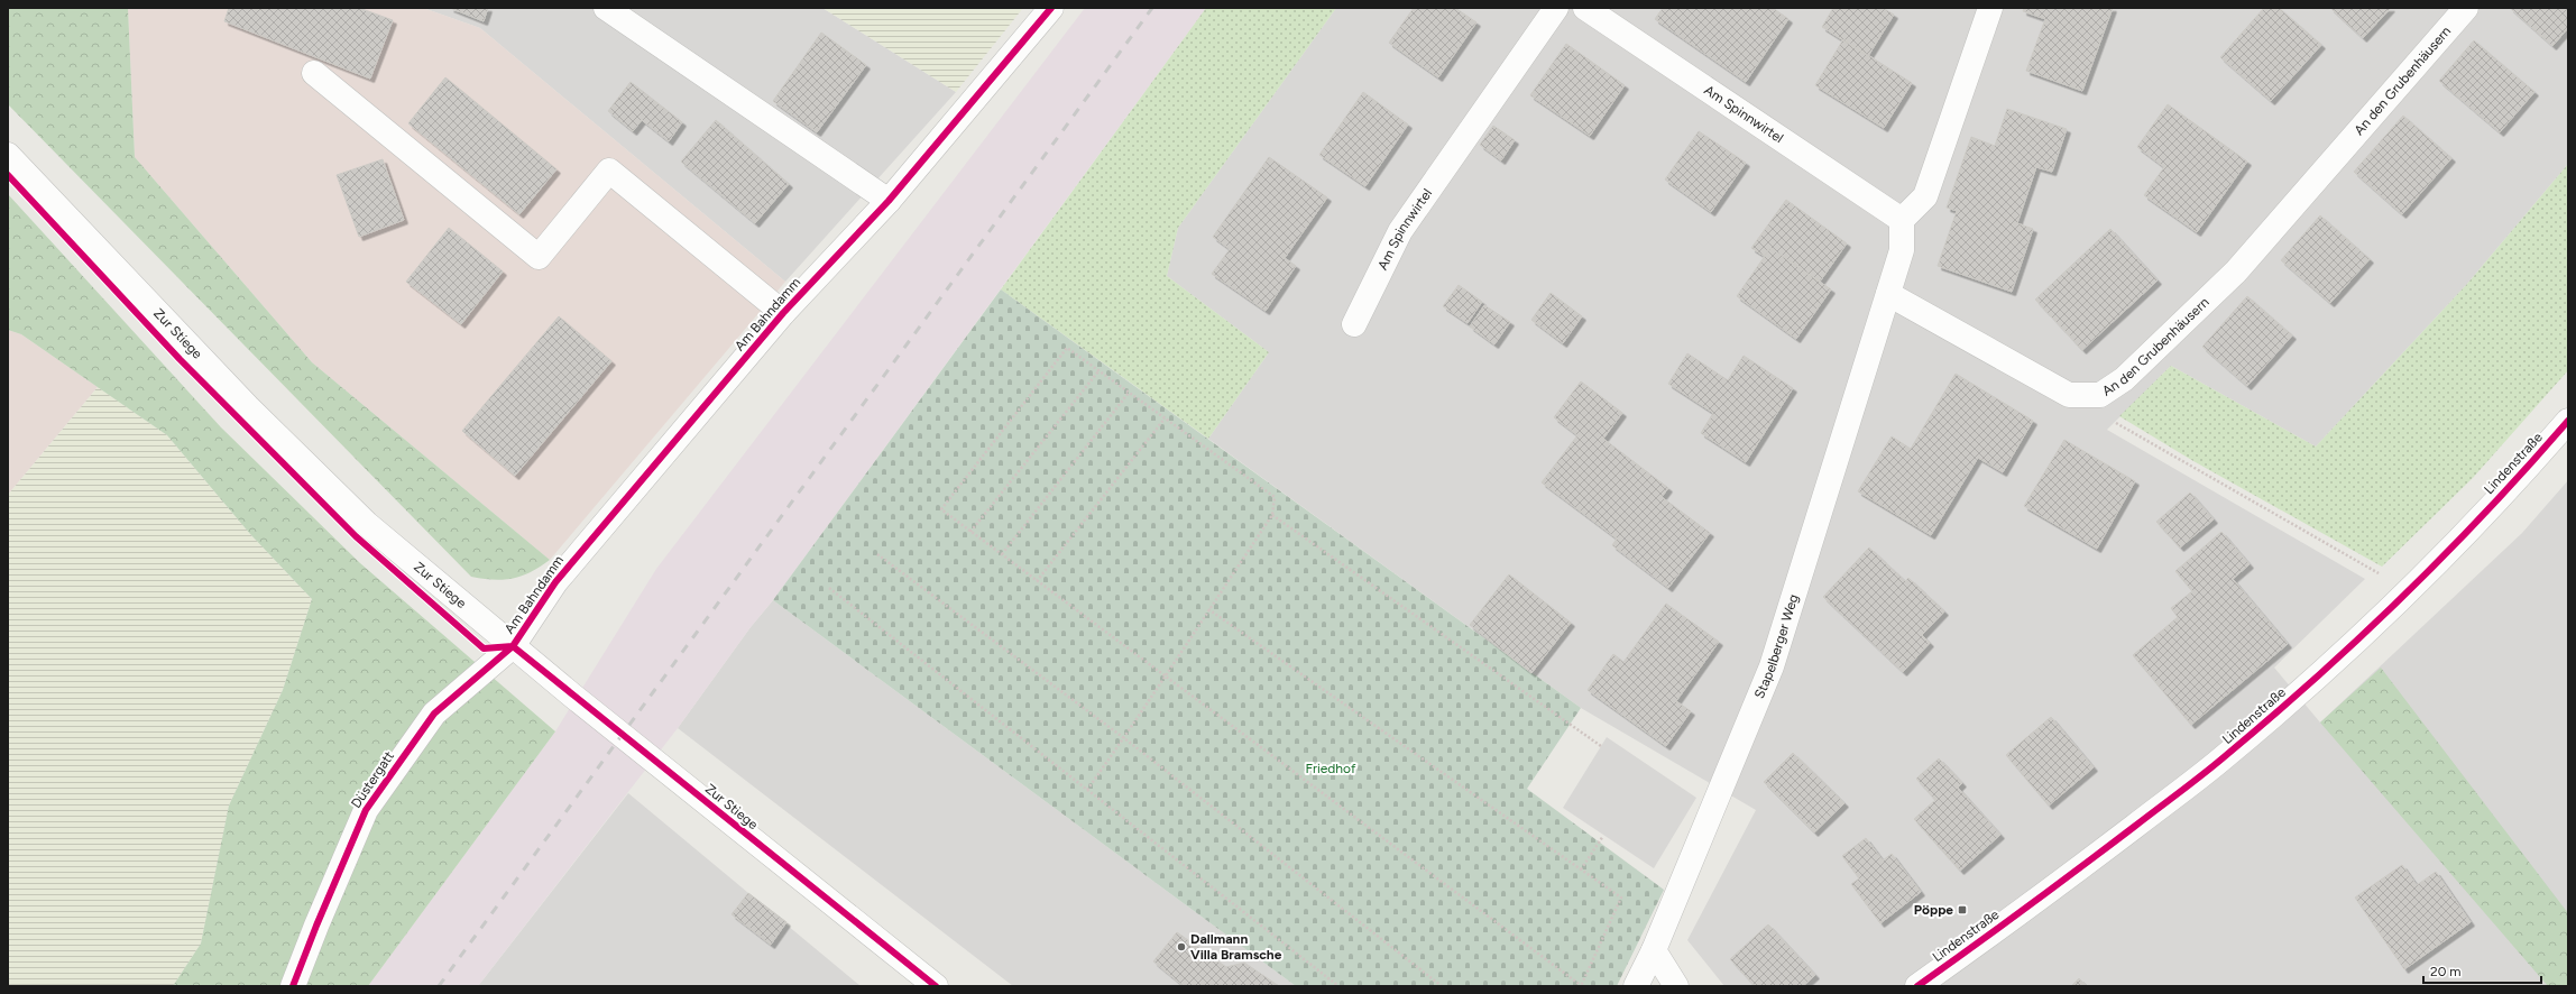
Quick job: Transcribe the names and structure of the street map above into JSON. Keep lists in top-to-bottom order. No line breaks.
{"streets":{"street":["An den Grubenhäusern","Am Spinnwirtel","Am Bahndamm","Zur Stiege","Lindenstraße","Stapelberger Weg","Düstergatt"]},"crossings":[["An den Grubenhäusern","Stapelberger Weg"],["Am Bahndamm","Zur Stiege"],["Am Bahndamm","Düstergatt"],["Zur Stiege","Düstergatt"]],"parks":["Friedhof"],"places":{"transit":["Pöppe"],"other":["Dallmann Villa Bramsche"]},"scale_bar":"20 m"}
